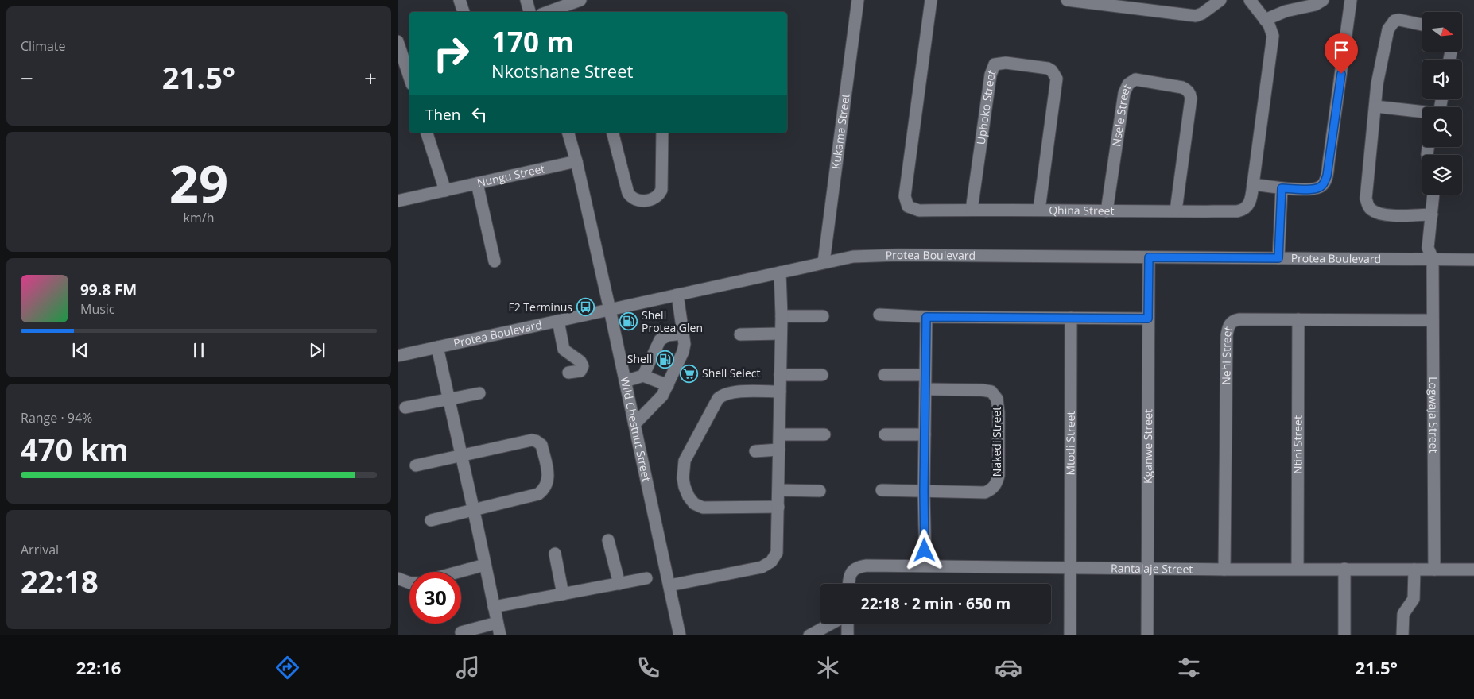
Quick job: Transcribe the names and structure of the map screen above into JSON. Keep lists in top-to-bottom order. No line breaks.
{"streets":{"street":["Uphoko Street","Nsele Street","Kukama Street","Nungu Street","Qhina Street","Protea Boulevard","Nehi Street","Logwaja Street","Wild Chestnut Street","Nakedi Street","Mtodi Street","Ntini Street","Kganwe Street","Rantalaje Street"]},"crossings":[["Uphoko Street","Qhina Street"],["Nsele Street","Qhina Street"],["Kukama Street","Protea Boulevard"],["Nungu Street","Wild Chestnut Street"],["Protea Boulevard","Logwaja Street"],["Protea Boulevard","Wild Chestnut Street"],["Protea Boulevard","Kganwe Street"],["Nehi Street","Logwaja Street"],["Nehi Street","Ntini Street"],["Nehi Street","Rantalaje Street"],["Logwaja Street","Rantalaje Street"],["Mtodi Street","Rantalaje Street"],["Ntini Street","Rantalaje Street"],["Kganwe Street","Rantalaje Street"]],"places":{"bus stop":["F2 Terminus"],"fuel station":["Shell Protea Glen","Shell"],"supermarket":["Shell Select"]},"north":"right","page":{"tile":["Climate",["29","km/h"],["Range · 94%","470 km"],["Arrival","22:18"]],"turn":["170 m","Nkotshane Street"],"heat":["−","21.5°","+"],"then":"Then","song":["99.8 FM","Music"],"limit":"30","trip":"22:18 · 2 min · 650 m","tabs":["22:16","21.5°"]}}
